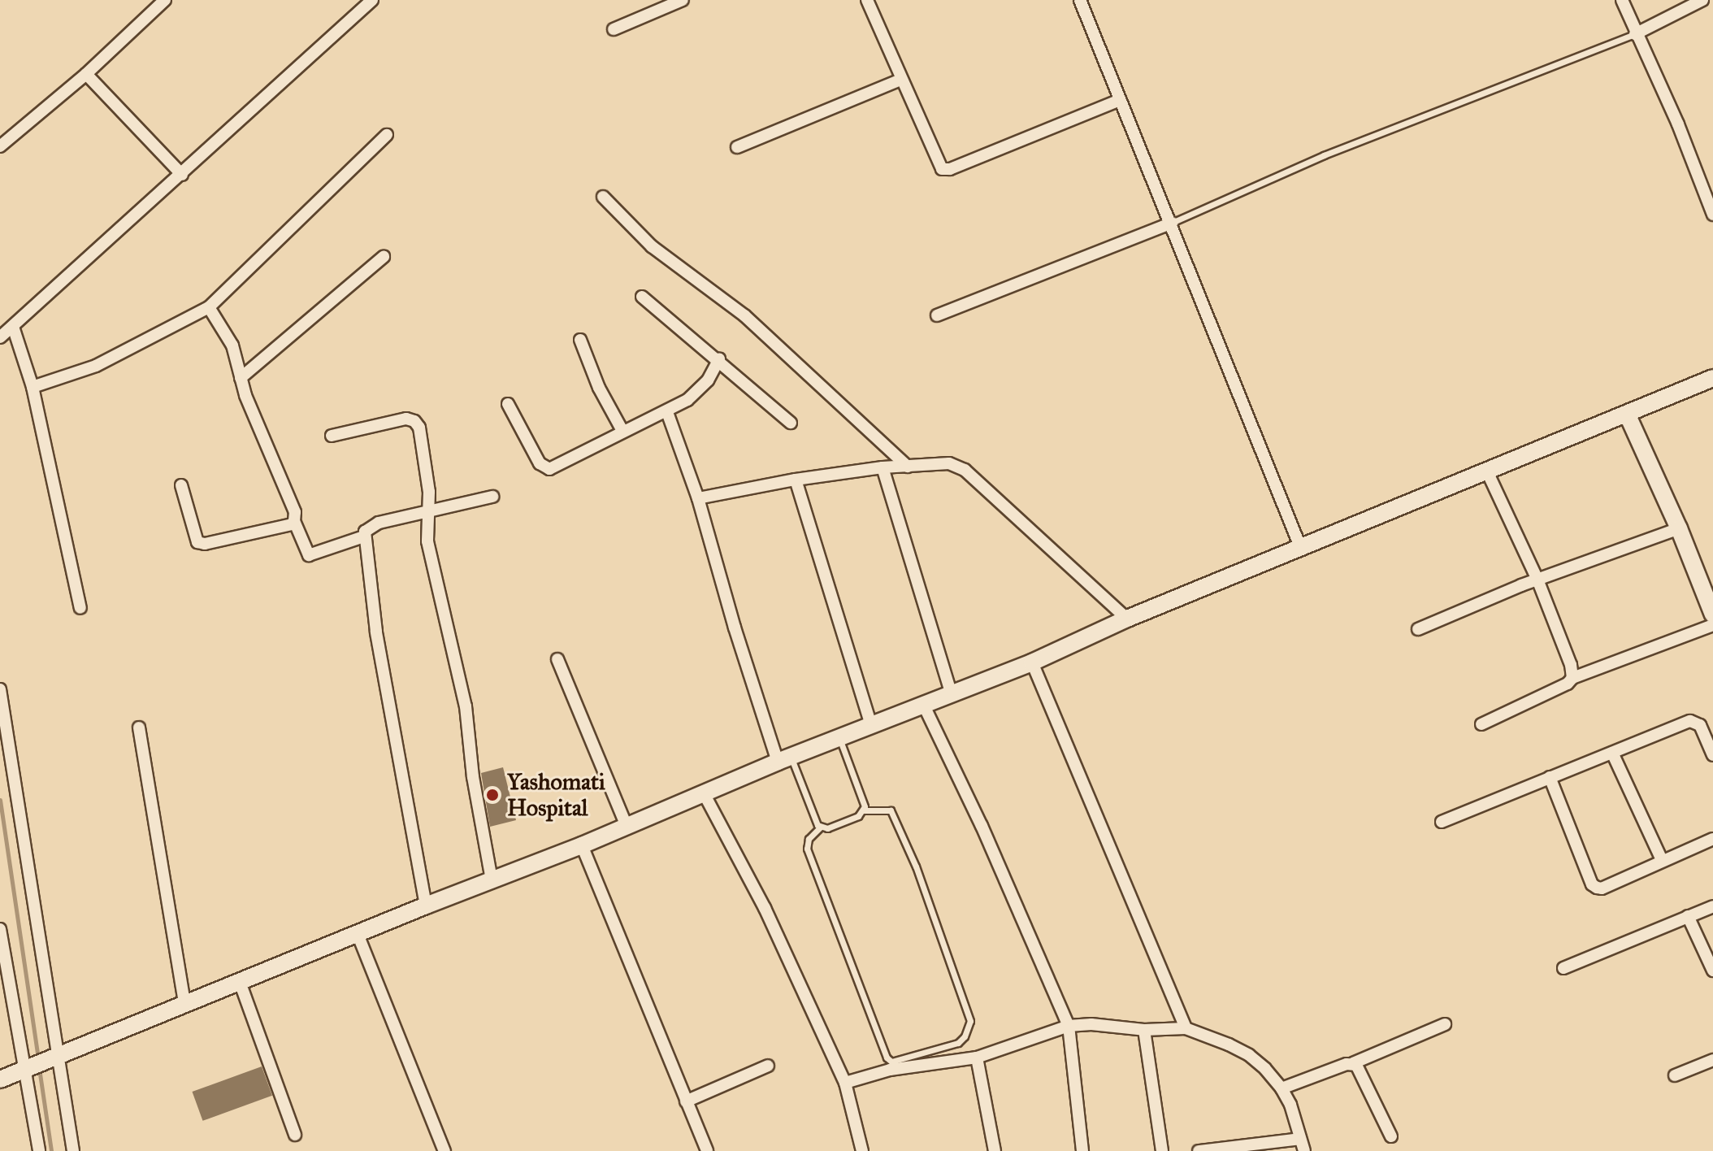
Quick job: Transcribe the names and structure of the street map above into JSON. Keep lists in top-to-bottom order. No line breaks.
{"places":["Yashomati Hospital"]}
